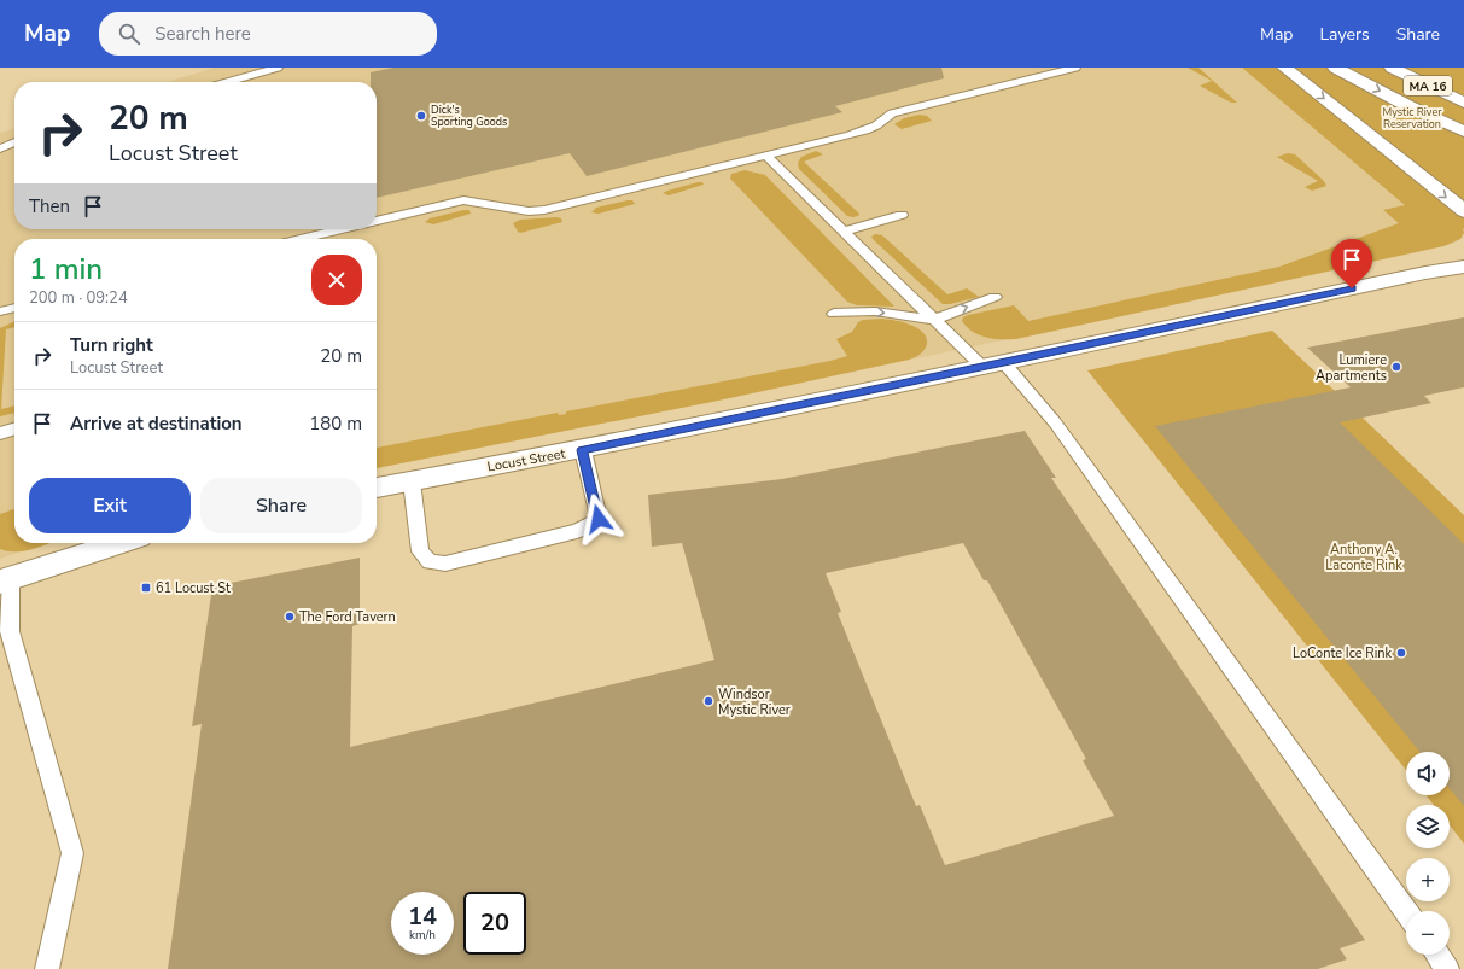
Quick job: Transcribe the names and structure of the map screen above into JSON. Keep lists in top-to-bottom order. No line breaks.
{"streets":{"main road":["MA 16","Locust Street"]},"parks":["Mystic River Reservation","Anthony A. Laconte Rink"],"places":{"other":["Dick's Sporting Goods","Lumiere Apartments","The Ford Tavern","LoConte Ice Rink","Windsor Mystic River"],"transit":["61 Locust St"]},"page":{"header":"Map","search":"Search here","nav":["Map","Layers","Share"],"turn":["20 m","Locust Street"],"then":"Then","heading":["1 min","200 m · 09:24"],"list":[{"name":"Turn right","note":"Locust Street","value":"20 m"},{"name":"Arrive at destination","value":"180 m"}],"buttons":["Exit","Share"],"map_buttons":["+","−"],"speed":"14 km/h","limit":"20"}}
